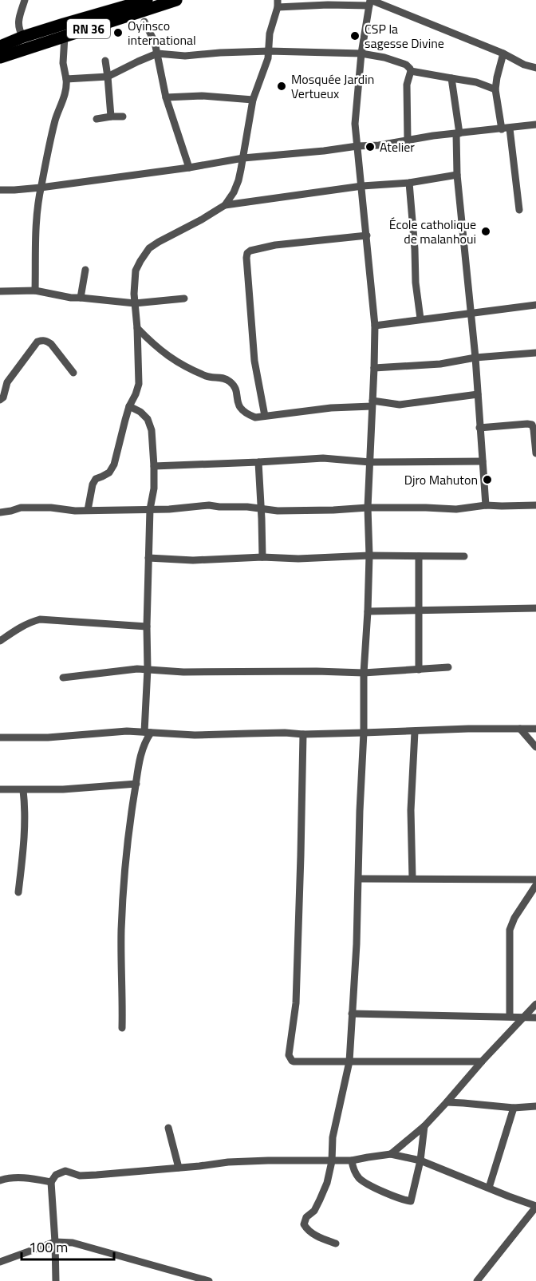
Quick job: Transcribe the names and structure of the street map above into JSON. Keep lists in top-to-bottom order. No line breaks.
{"streets":{"main road":["RN 36"]},"places":["Oyinsco international","CSP la sagesse Divine","Mosquée Jardin Vertueux","Atelier","École catholique de malanhoui","Djro Mahuton"],"scale_bar":"100 m"}
